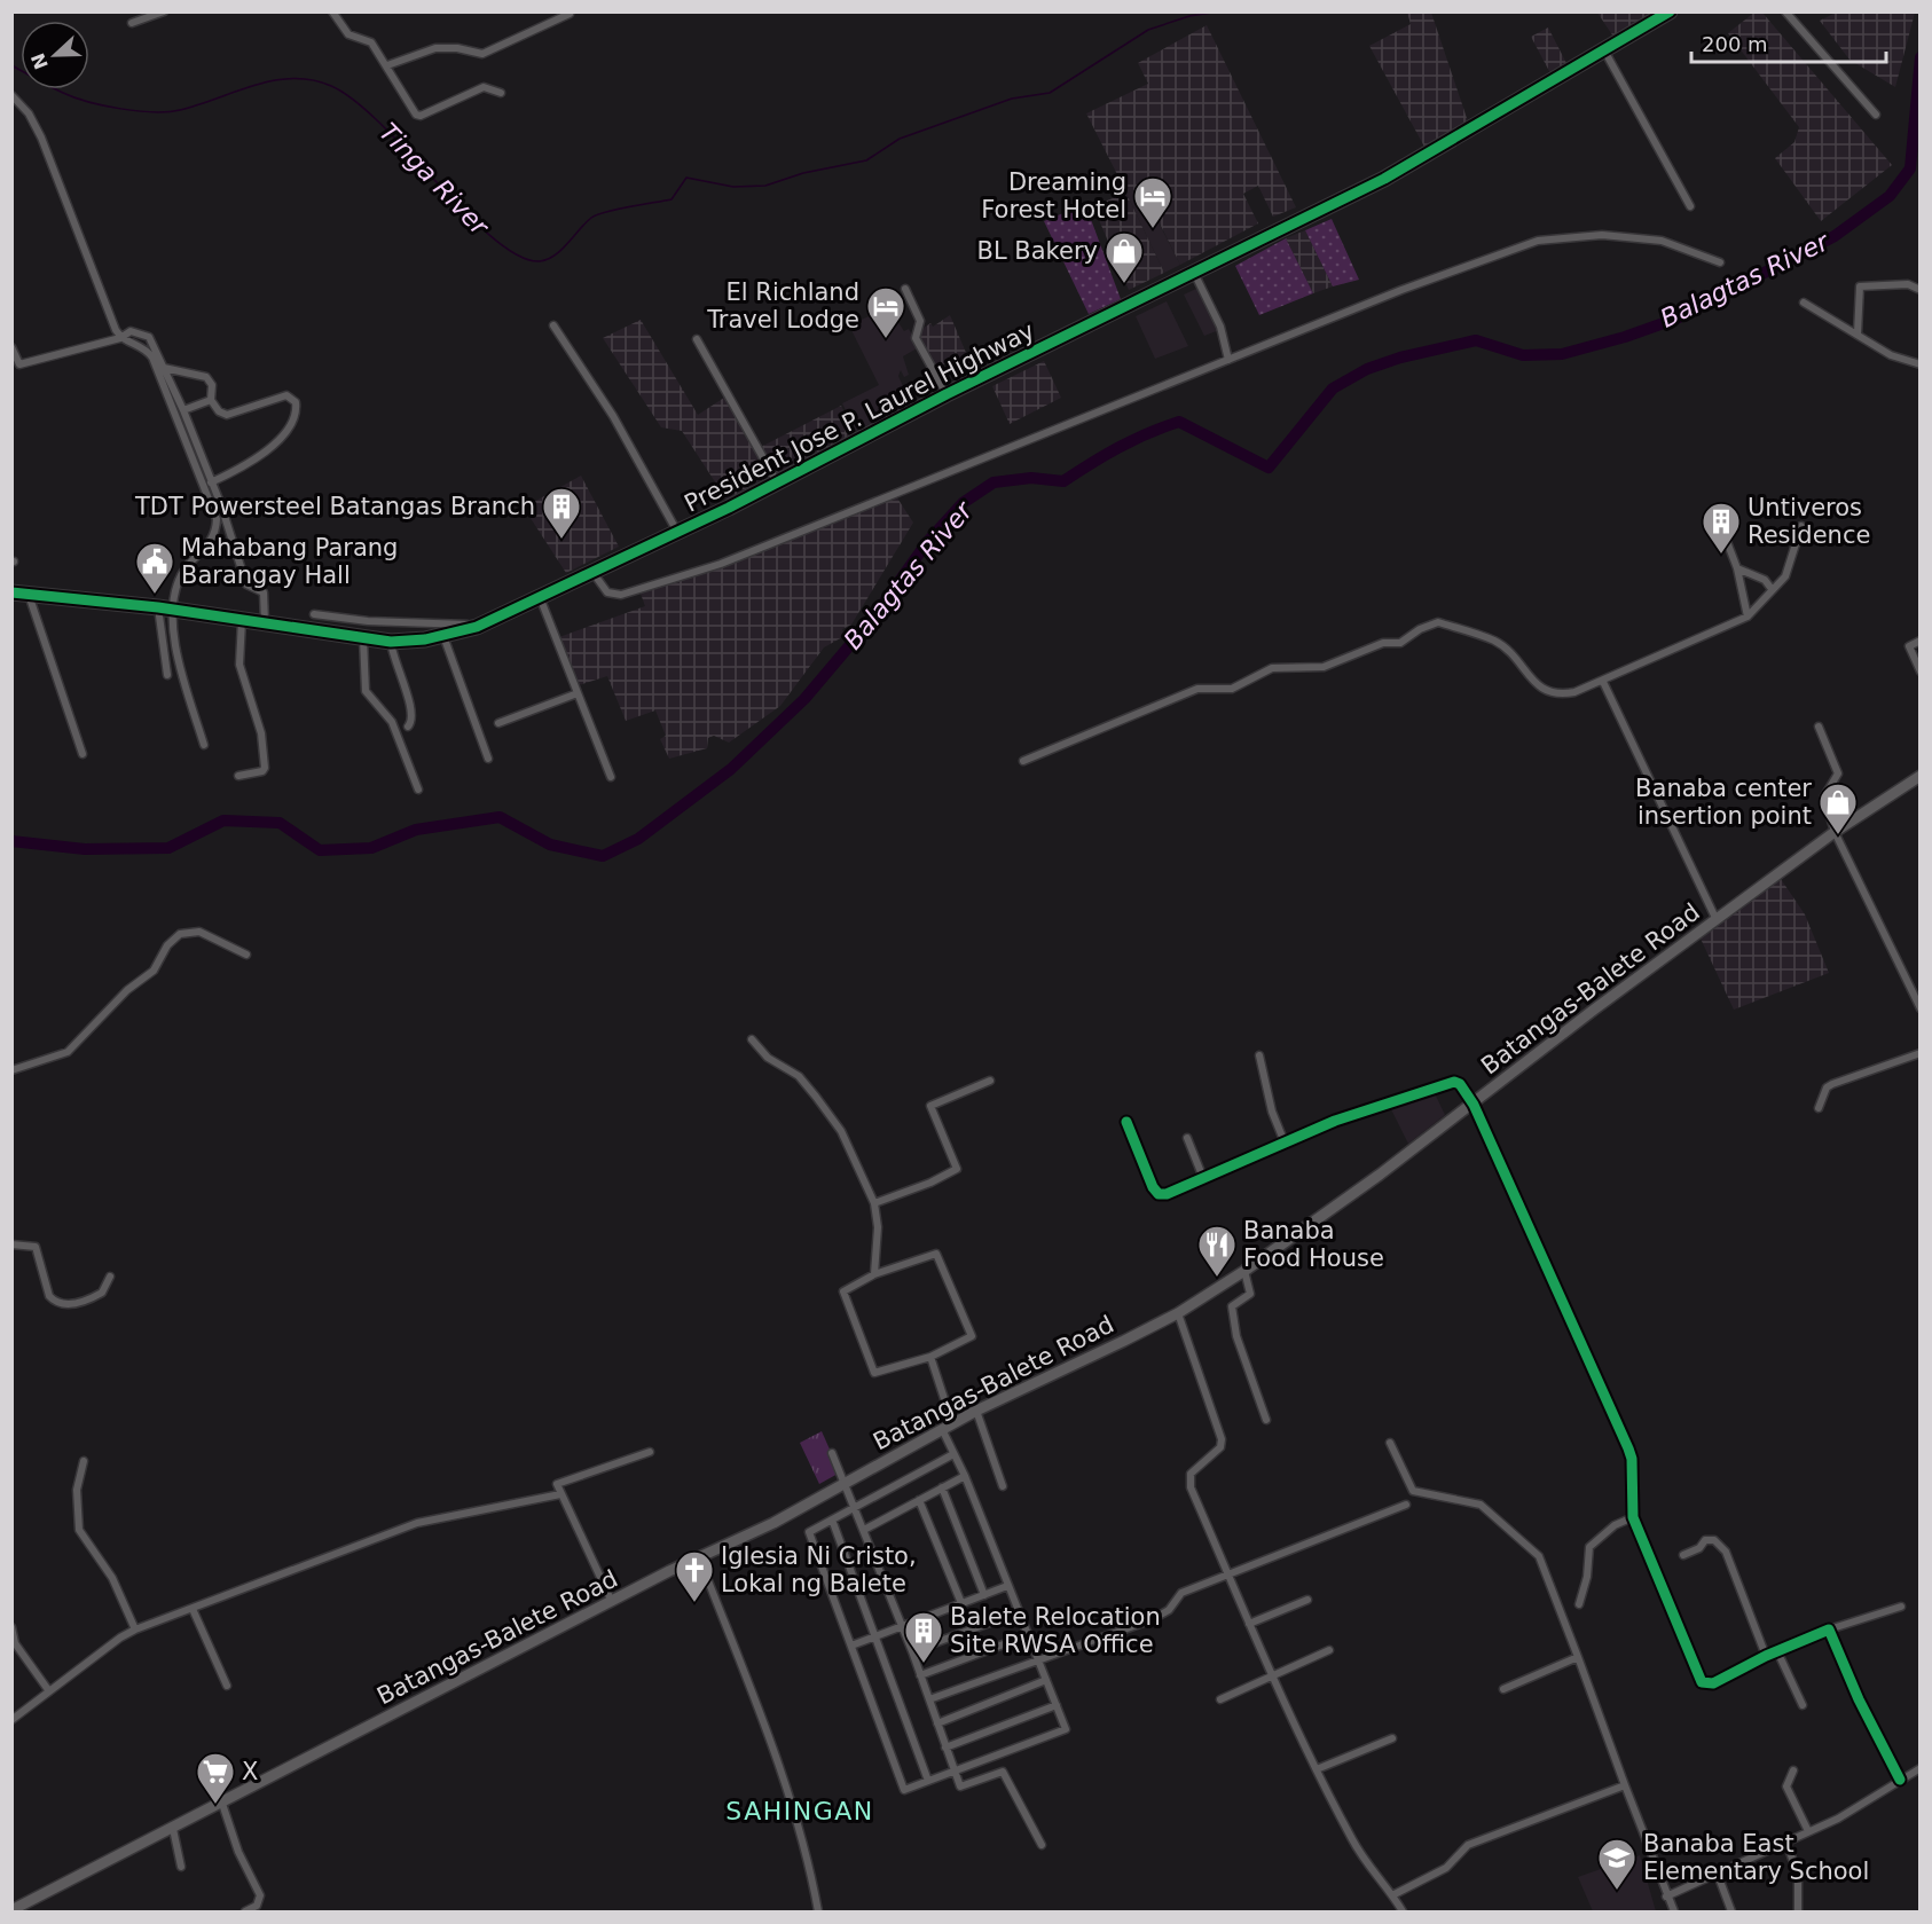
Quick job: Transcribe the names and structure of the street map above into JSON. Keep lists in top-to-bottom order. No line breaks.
{"streets":{"highway":["President Jose P. Laurel Highway"],"main road":["Batangas-Balete Road"]},"districts":["SAHINGAN"],"water":["Tinga River","Balagtas River"],"places":{"hotel":["Dreaming Forest Hotel","El Richland Travel Lodge"],"shop":["BL Bakery","Banaba center insertion point"],"building":["TDT Powersteel Batangas Branch","Untiveros Residence","Balete Relocation Site RWSA Office"],"public building":["Mahabang Parang Barangay Hall"],"restaurant":["Banaba Food House"],"church":["Iglesia Ni Cristo, Lokal ng Balete"],"supermarket":["X"],"school or university":["Banaba East Elementary School"]},"scale_bar":"200 m","north":"left"}
